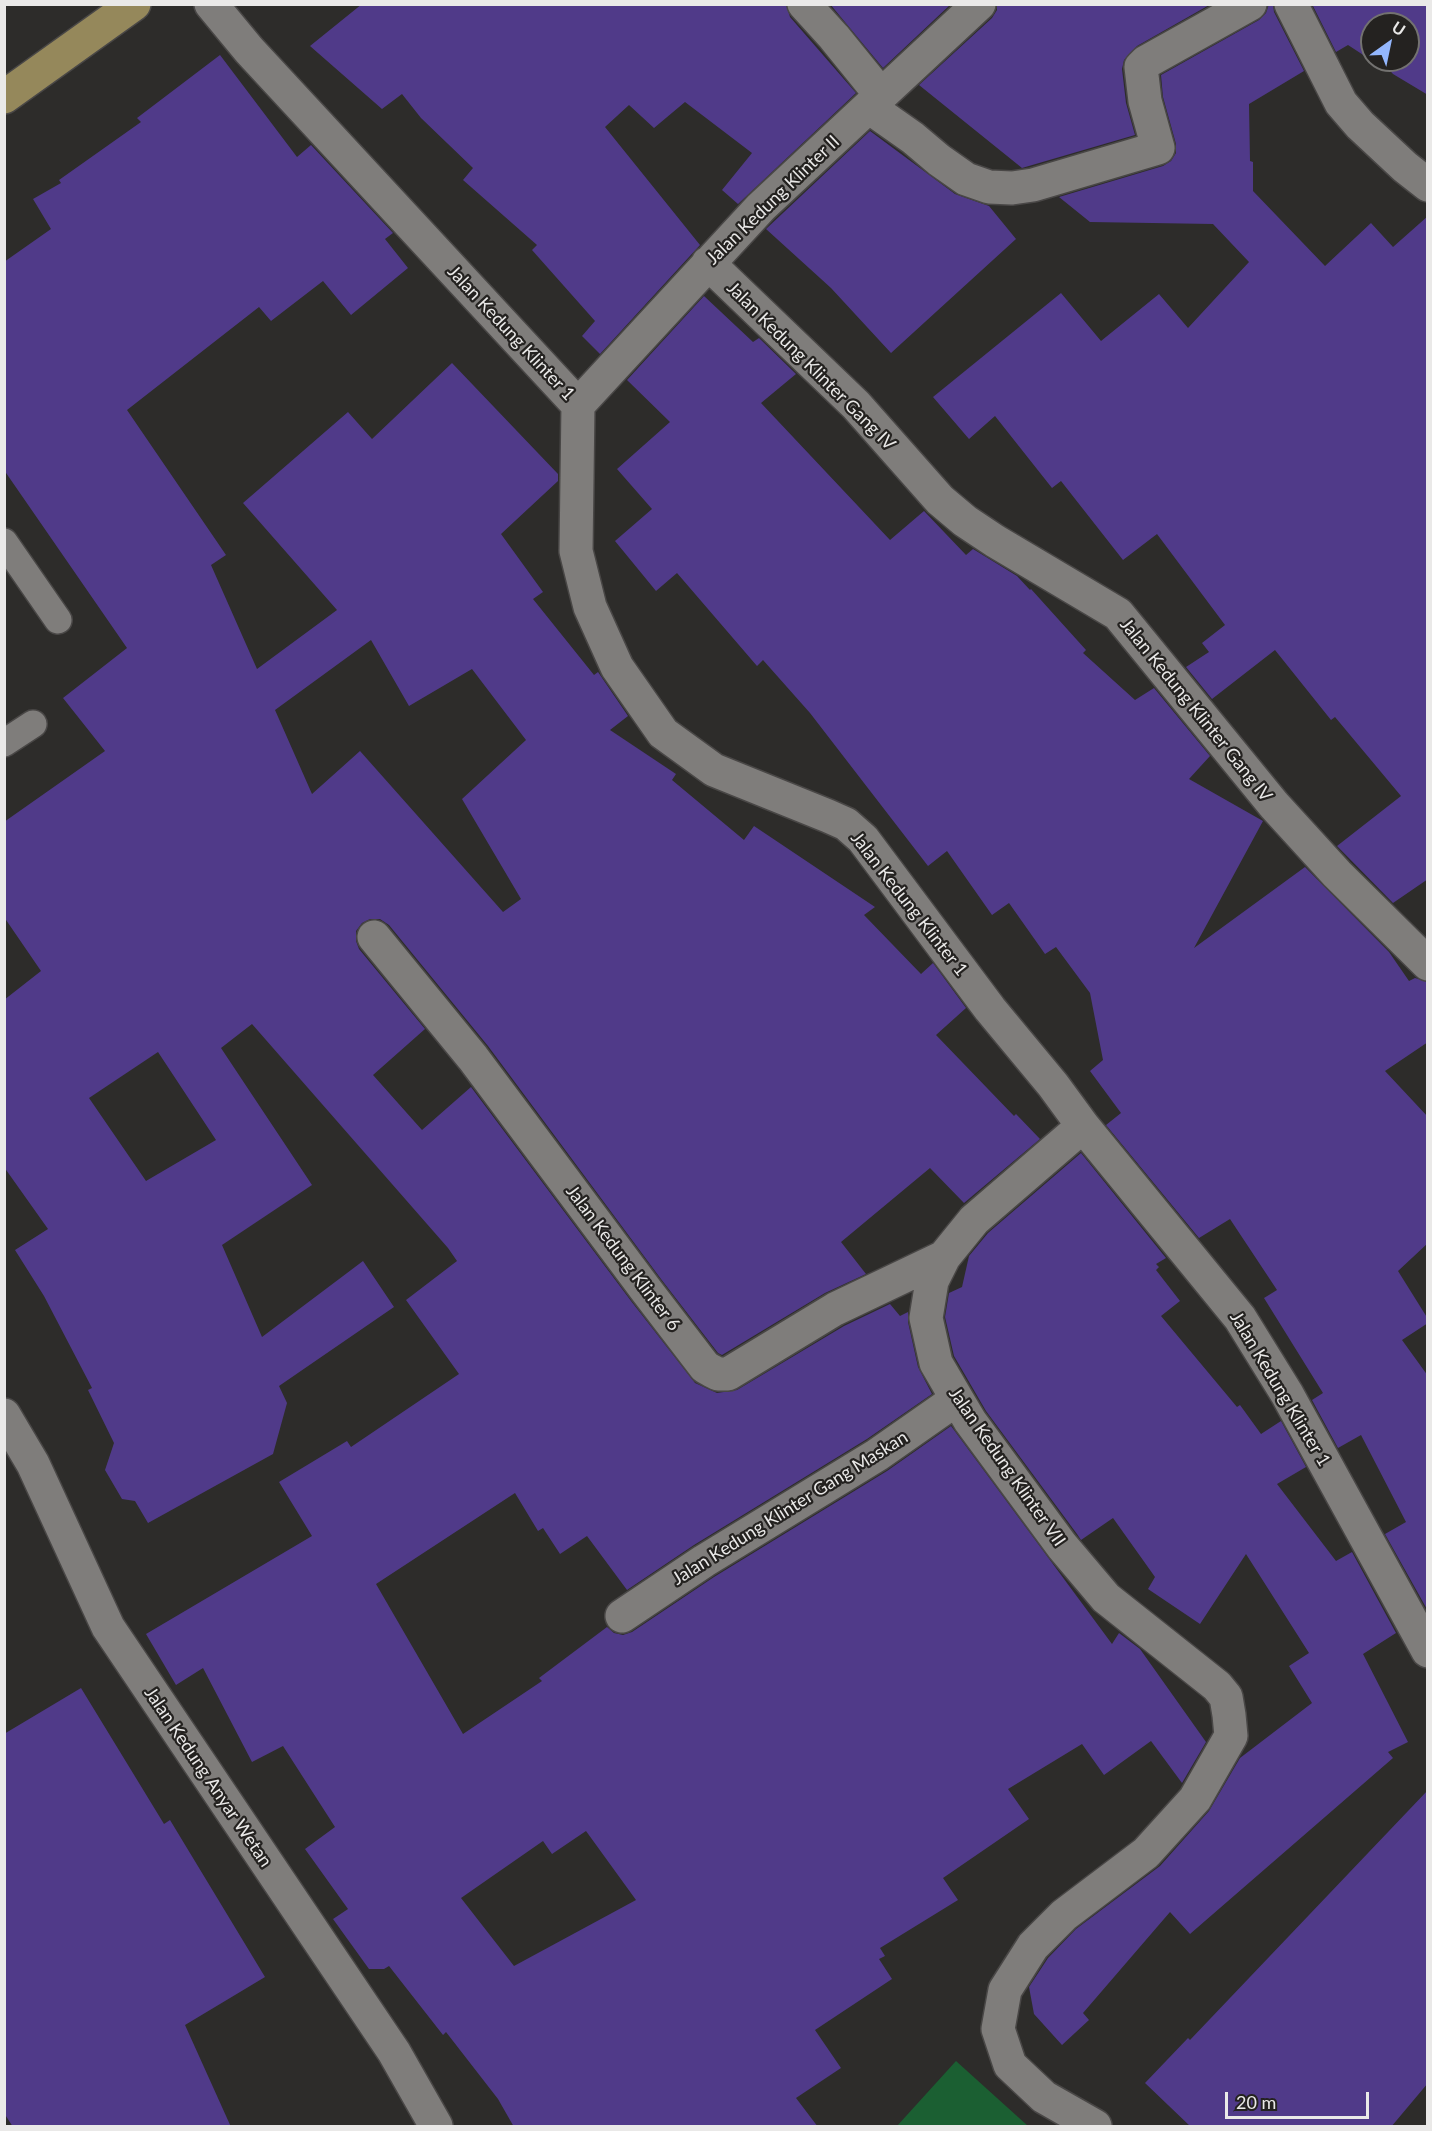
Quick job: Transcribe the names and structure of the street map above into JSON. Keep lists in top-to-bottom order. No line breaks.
{"streets":{"street":["Jalan Kedung Klinter II","Jalan Kedung Klinter 1","Jalan Kedung Klinter Gang IV","Jalan Kedung Klinter 6","Jalan Kedung Klinter VII","Jalan Kedung Klinter Gang Maskan","Jalan Kedung Anyar Wetan"]},"crossings":[["Jalan Kedung Klinter II","Jalan Kedung Klinter 1"],["Jalan Kedung Klinter II","Jalan Kedung Klinter Gang IV"],["Jalan Kedung Klinter 1","Jalan Kedung Klinter VII"],["Jalan Kedung Klinter 6","Jalan Kedung Klinter VII"],["Jalan Kedung Klinter VII","Jalan Kedung Klinter Gang Maskan"]],"scale_bar":"20 m","north":"top right"}
